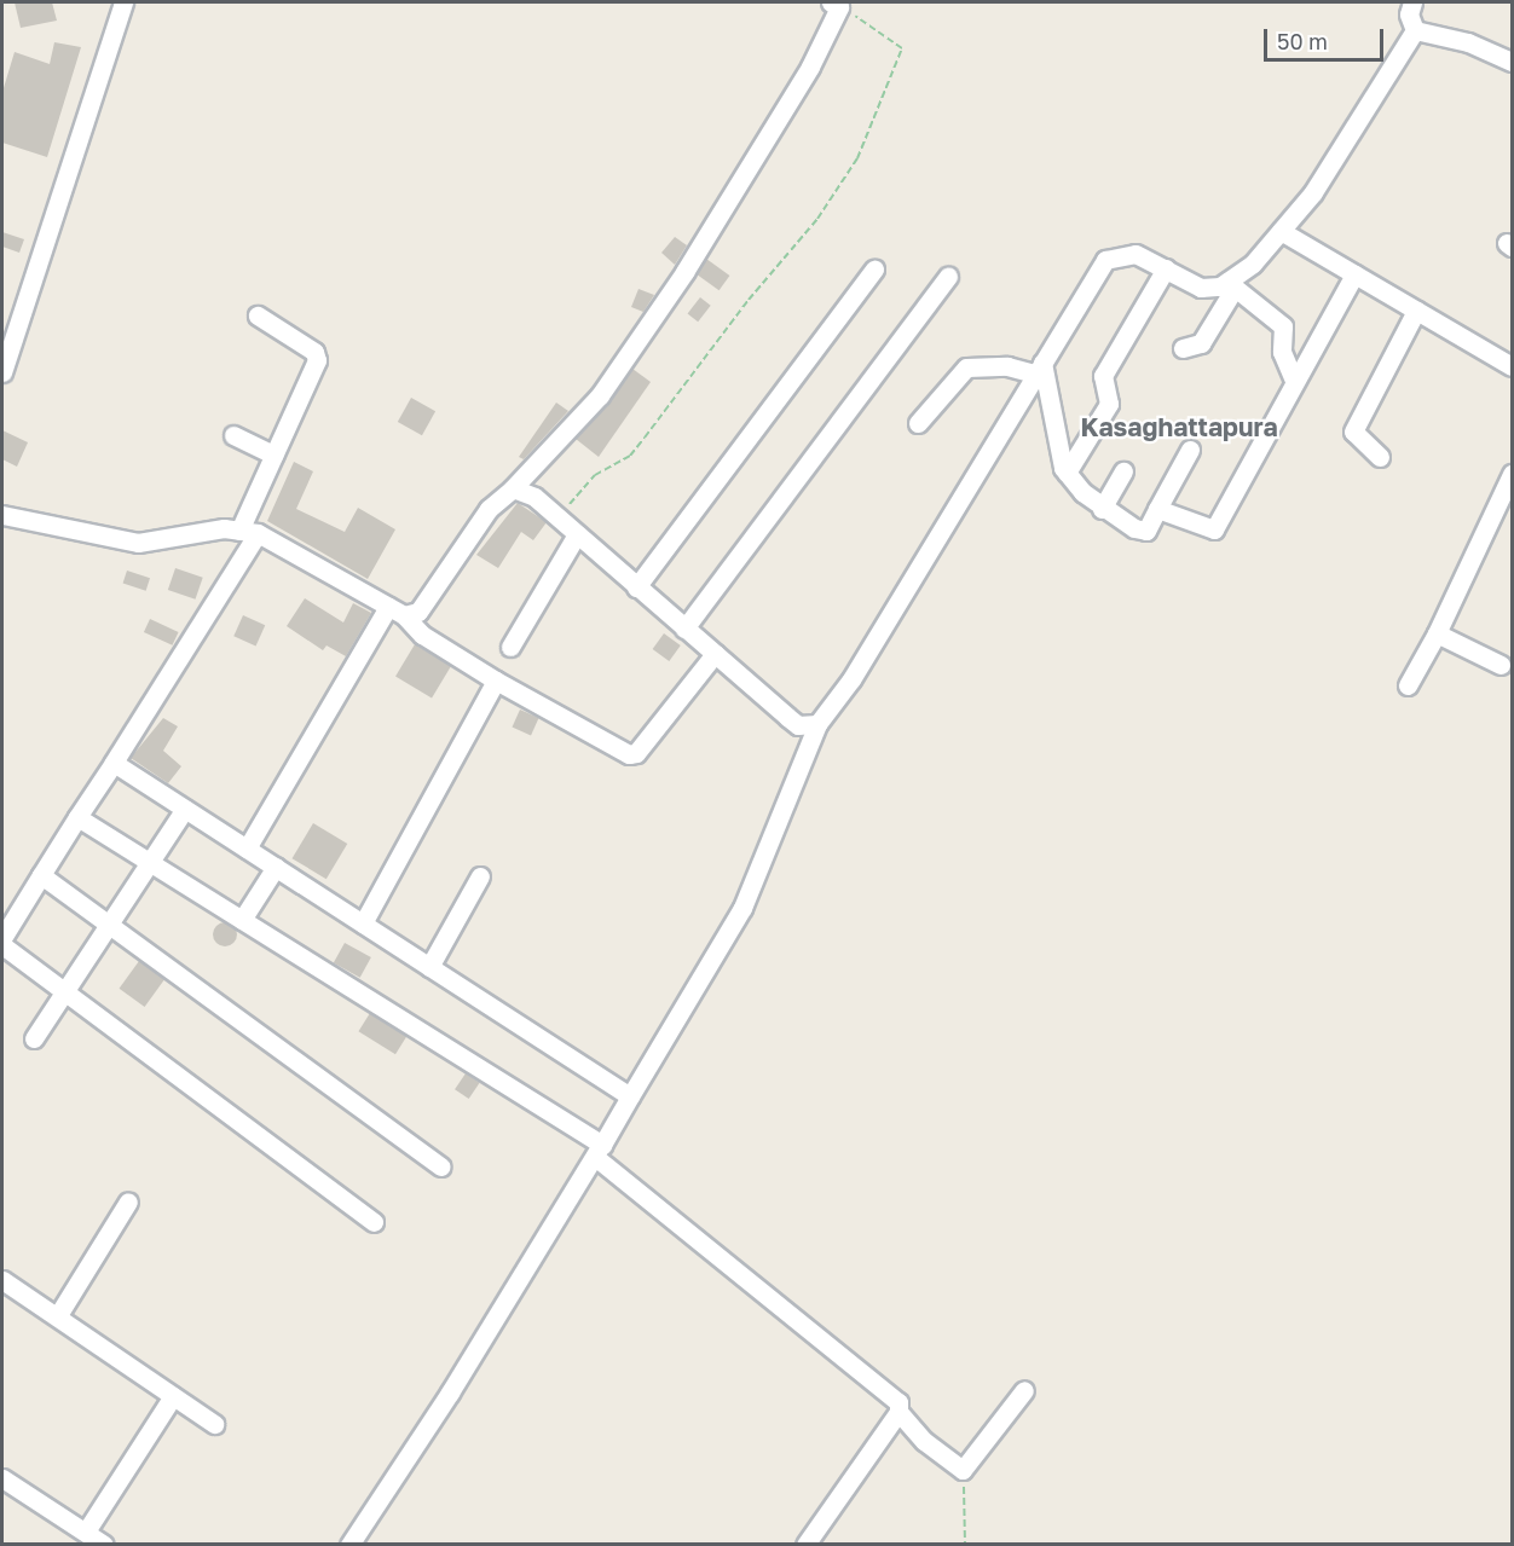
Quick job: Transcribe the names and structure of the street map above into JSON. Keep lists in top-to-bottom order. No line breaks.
{"districts":["Kasaghattapura"],"scale_bar":"50 m"}
